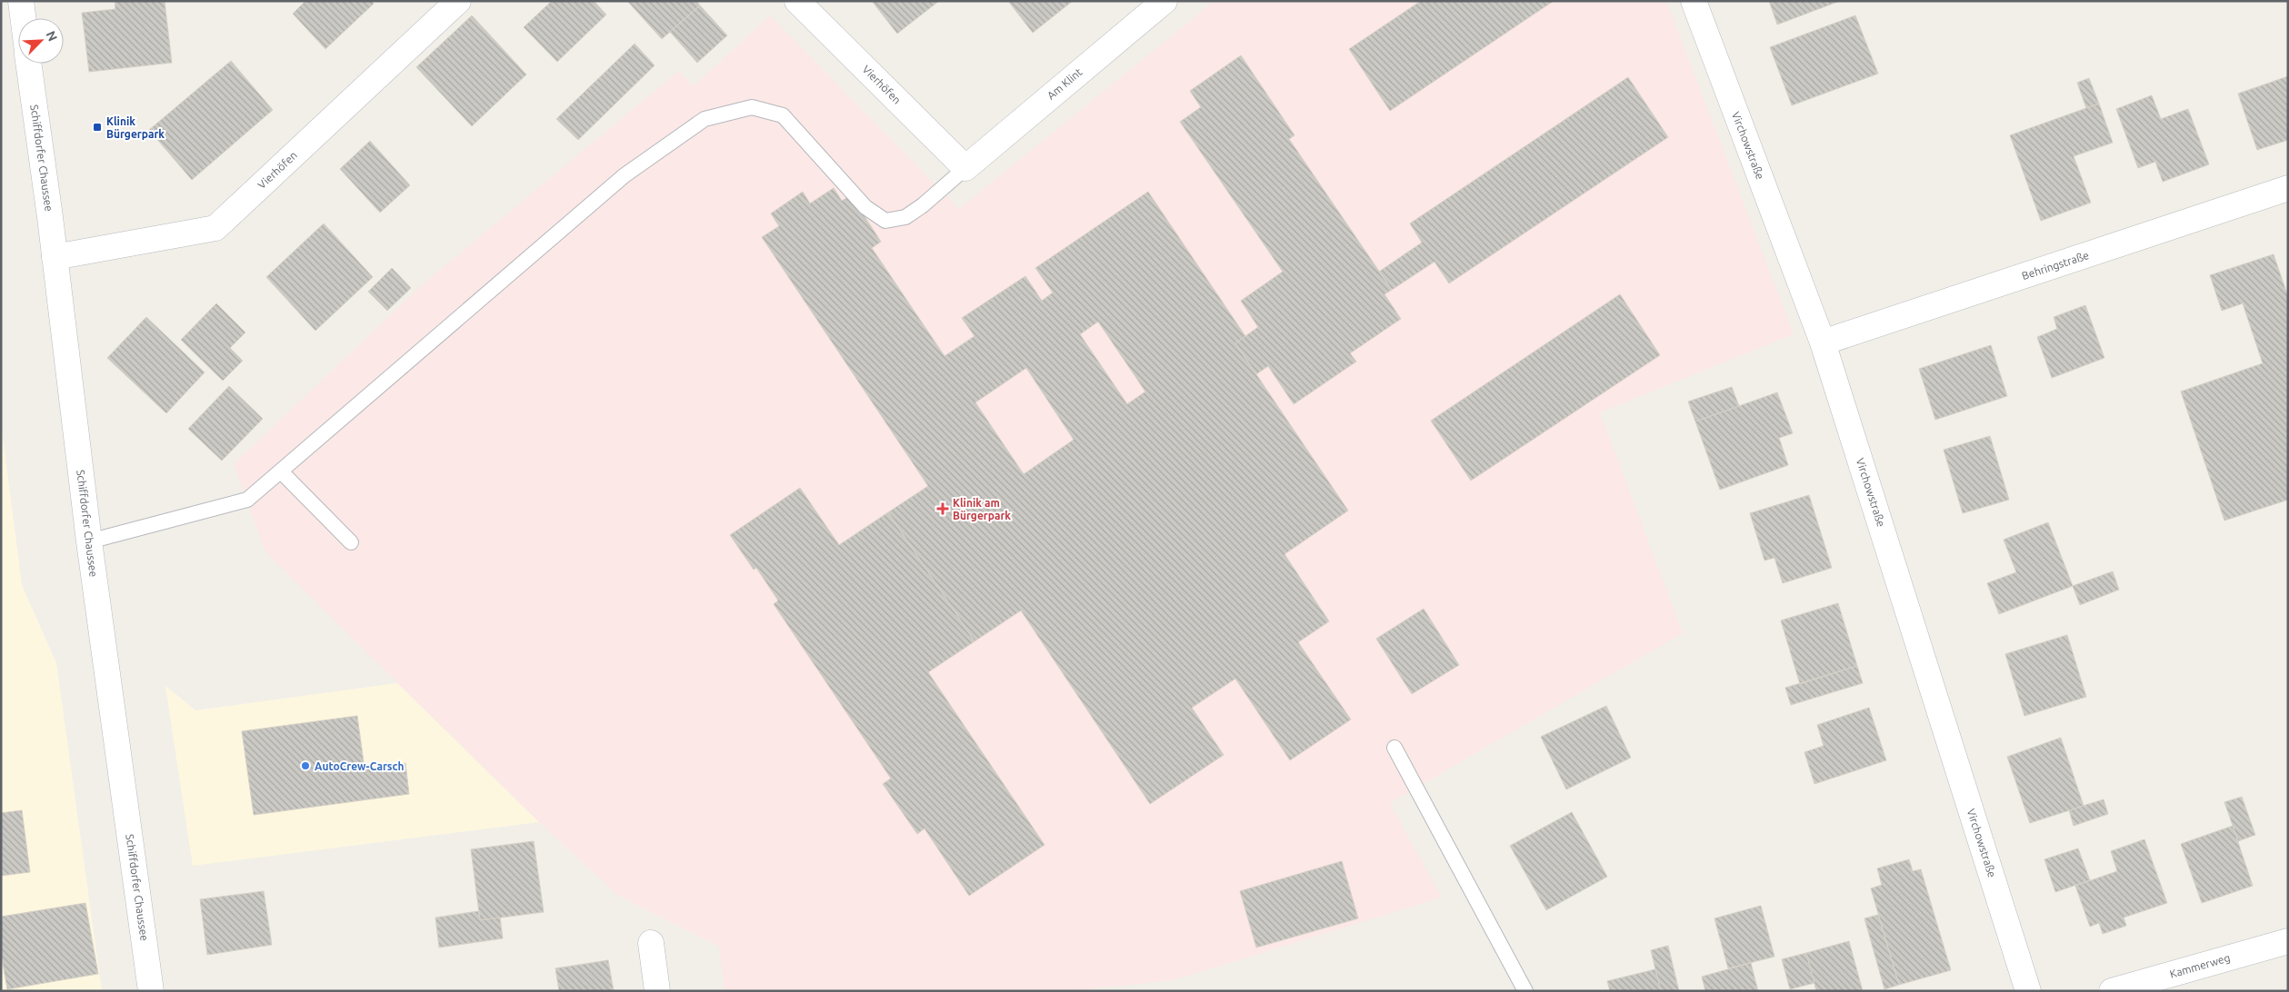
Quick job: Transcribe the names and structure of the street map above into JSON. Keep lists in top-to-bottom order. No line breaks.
{"streets":{"street":["Am Klint","Vierhöfen","Virchowstraße","Schiffdorfer Chaussee","Behringstraße","Kammerweg"]},"crossings":[["Am Klint","Vierhöfen"],["Vierhöfen","Schiffdorfer Chaussee"],["Virchowstraße","Behringstraße"]],"places":{"transit":["Klinik Bürgerpark"],"health":["Klinik am Bürgerpark"],"other":["AutoCrew-Carsch"]},"north":"top right"}
